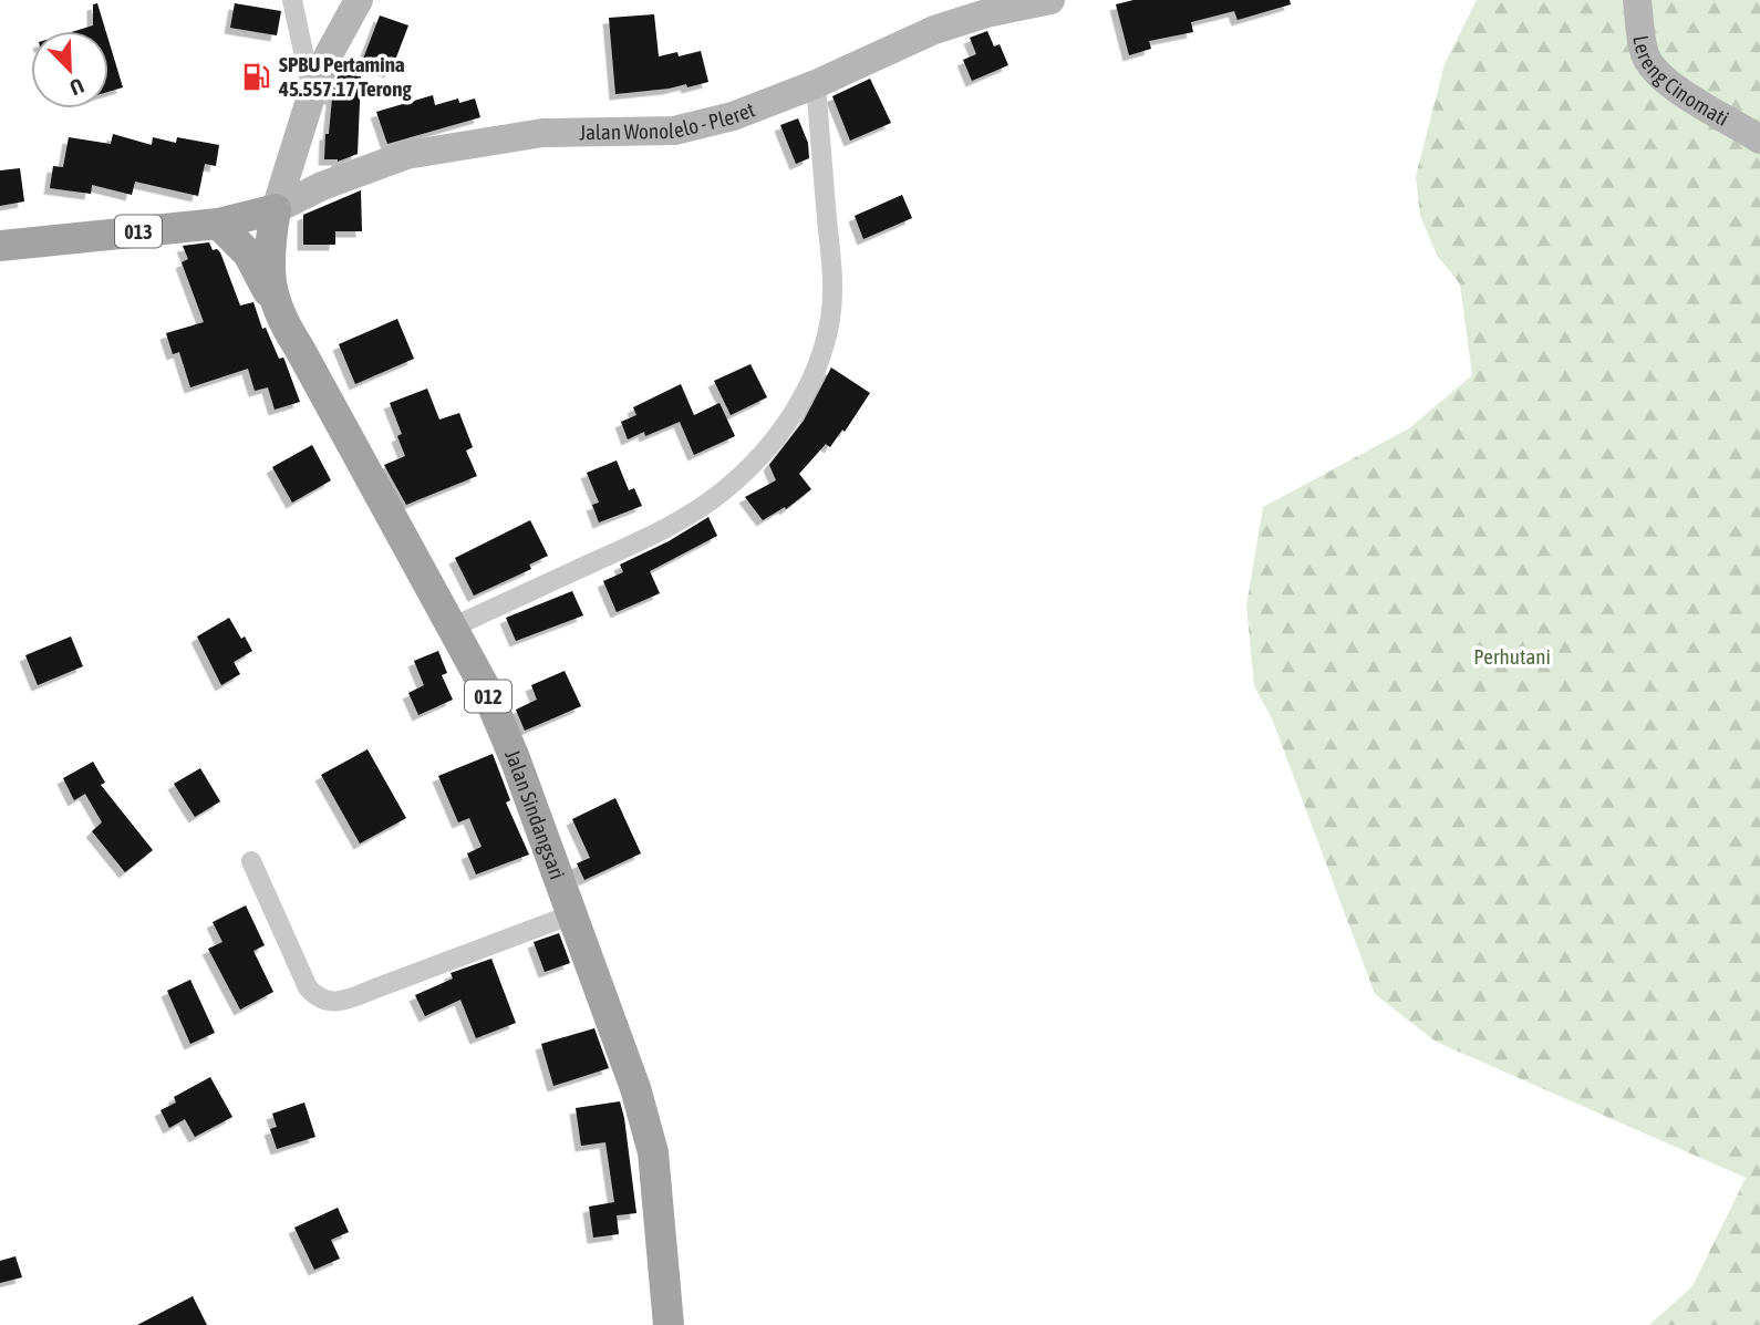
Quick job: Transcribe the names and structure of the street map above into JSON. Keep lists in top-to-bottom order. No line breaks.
{"streets":{"main road":["Lereng Cinomati","Jalan Wonolelo - Pleret","013","012","Jalan Sindangsari"]},"crossings":[["Jalan Wonolelo - Pleret","013"],["Jalan Wonolelo - Pleret","Jalan Sindangsari"],["013","Jalan Sindangsari"]],"parks":["Perhutani"],"places":{"fuel station":["SPBU Pertamina 45.557.17 Terong"]},"north":"bottom right"}
